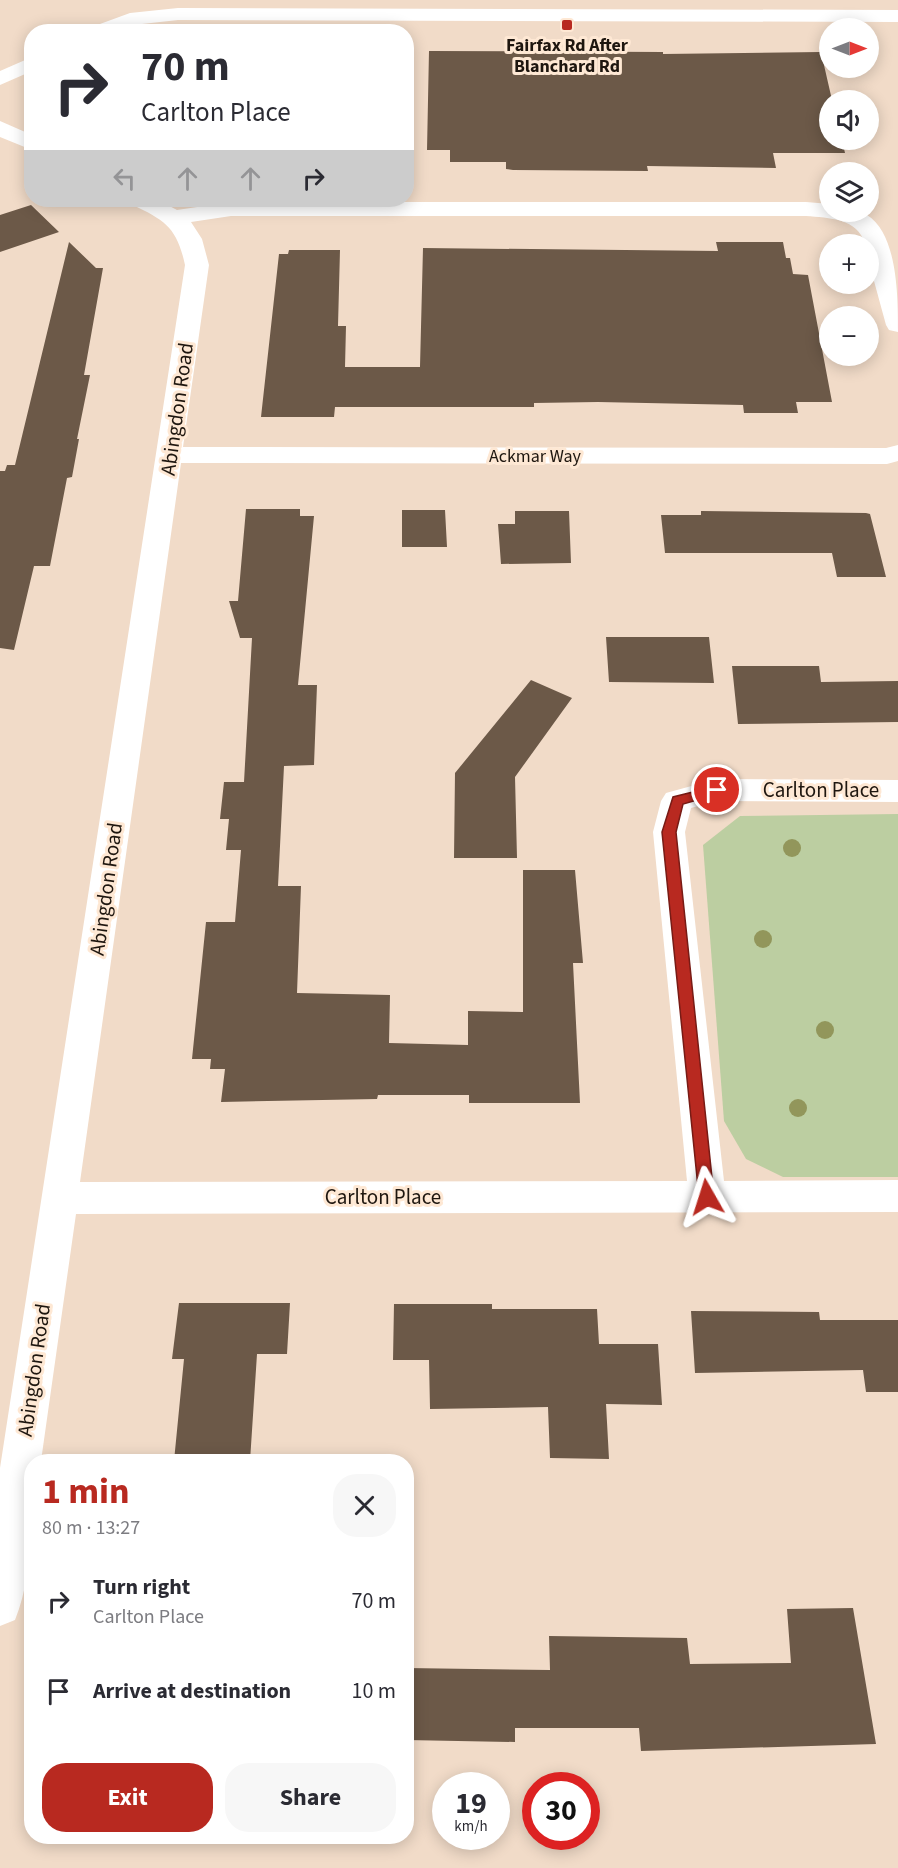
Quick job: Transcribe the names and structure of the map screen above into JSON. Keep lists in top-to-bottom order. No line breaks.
{"streets":{"street":["Abingdon Road","Ackmar Way","Carlton Place"]},"crossings":[["Abingdon Road","Ackmar Way"],["Abingdon Road","Carlton Place"]],"places":{"transit":["Fairfax Rd After Blanchard Rd"]},"north":"right","page":{"map_buttons":["+","−"],"turn":["70 m","Carlton Place"],"heading":["1 min","80 m · 13:27"],"list":[{"name":"Turn right","note":"Carlton Place","value":"70 m"},{"name":"Arrive at destination","value":"10 m"}],"buttons":["Exit","Share"],"speed":"19 km/h","limit":"30"}}
